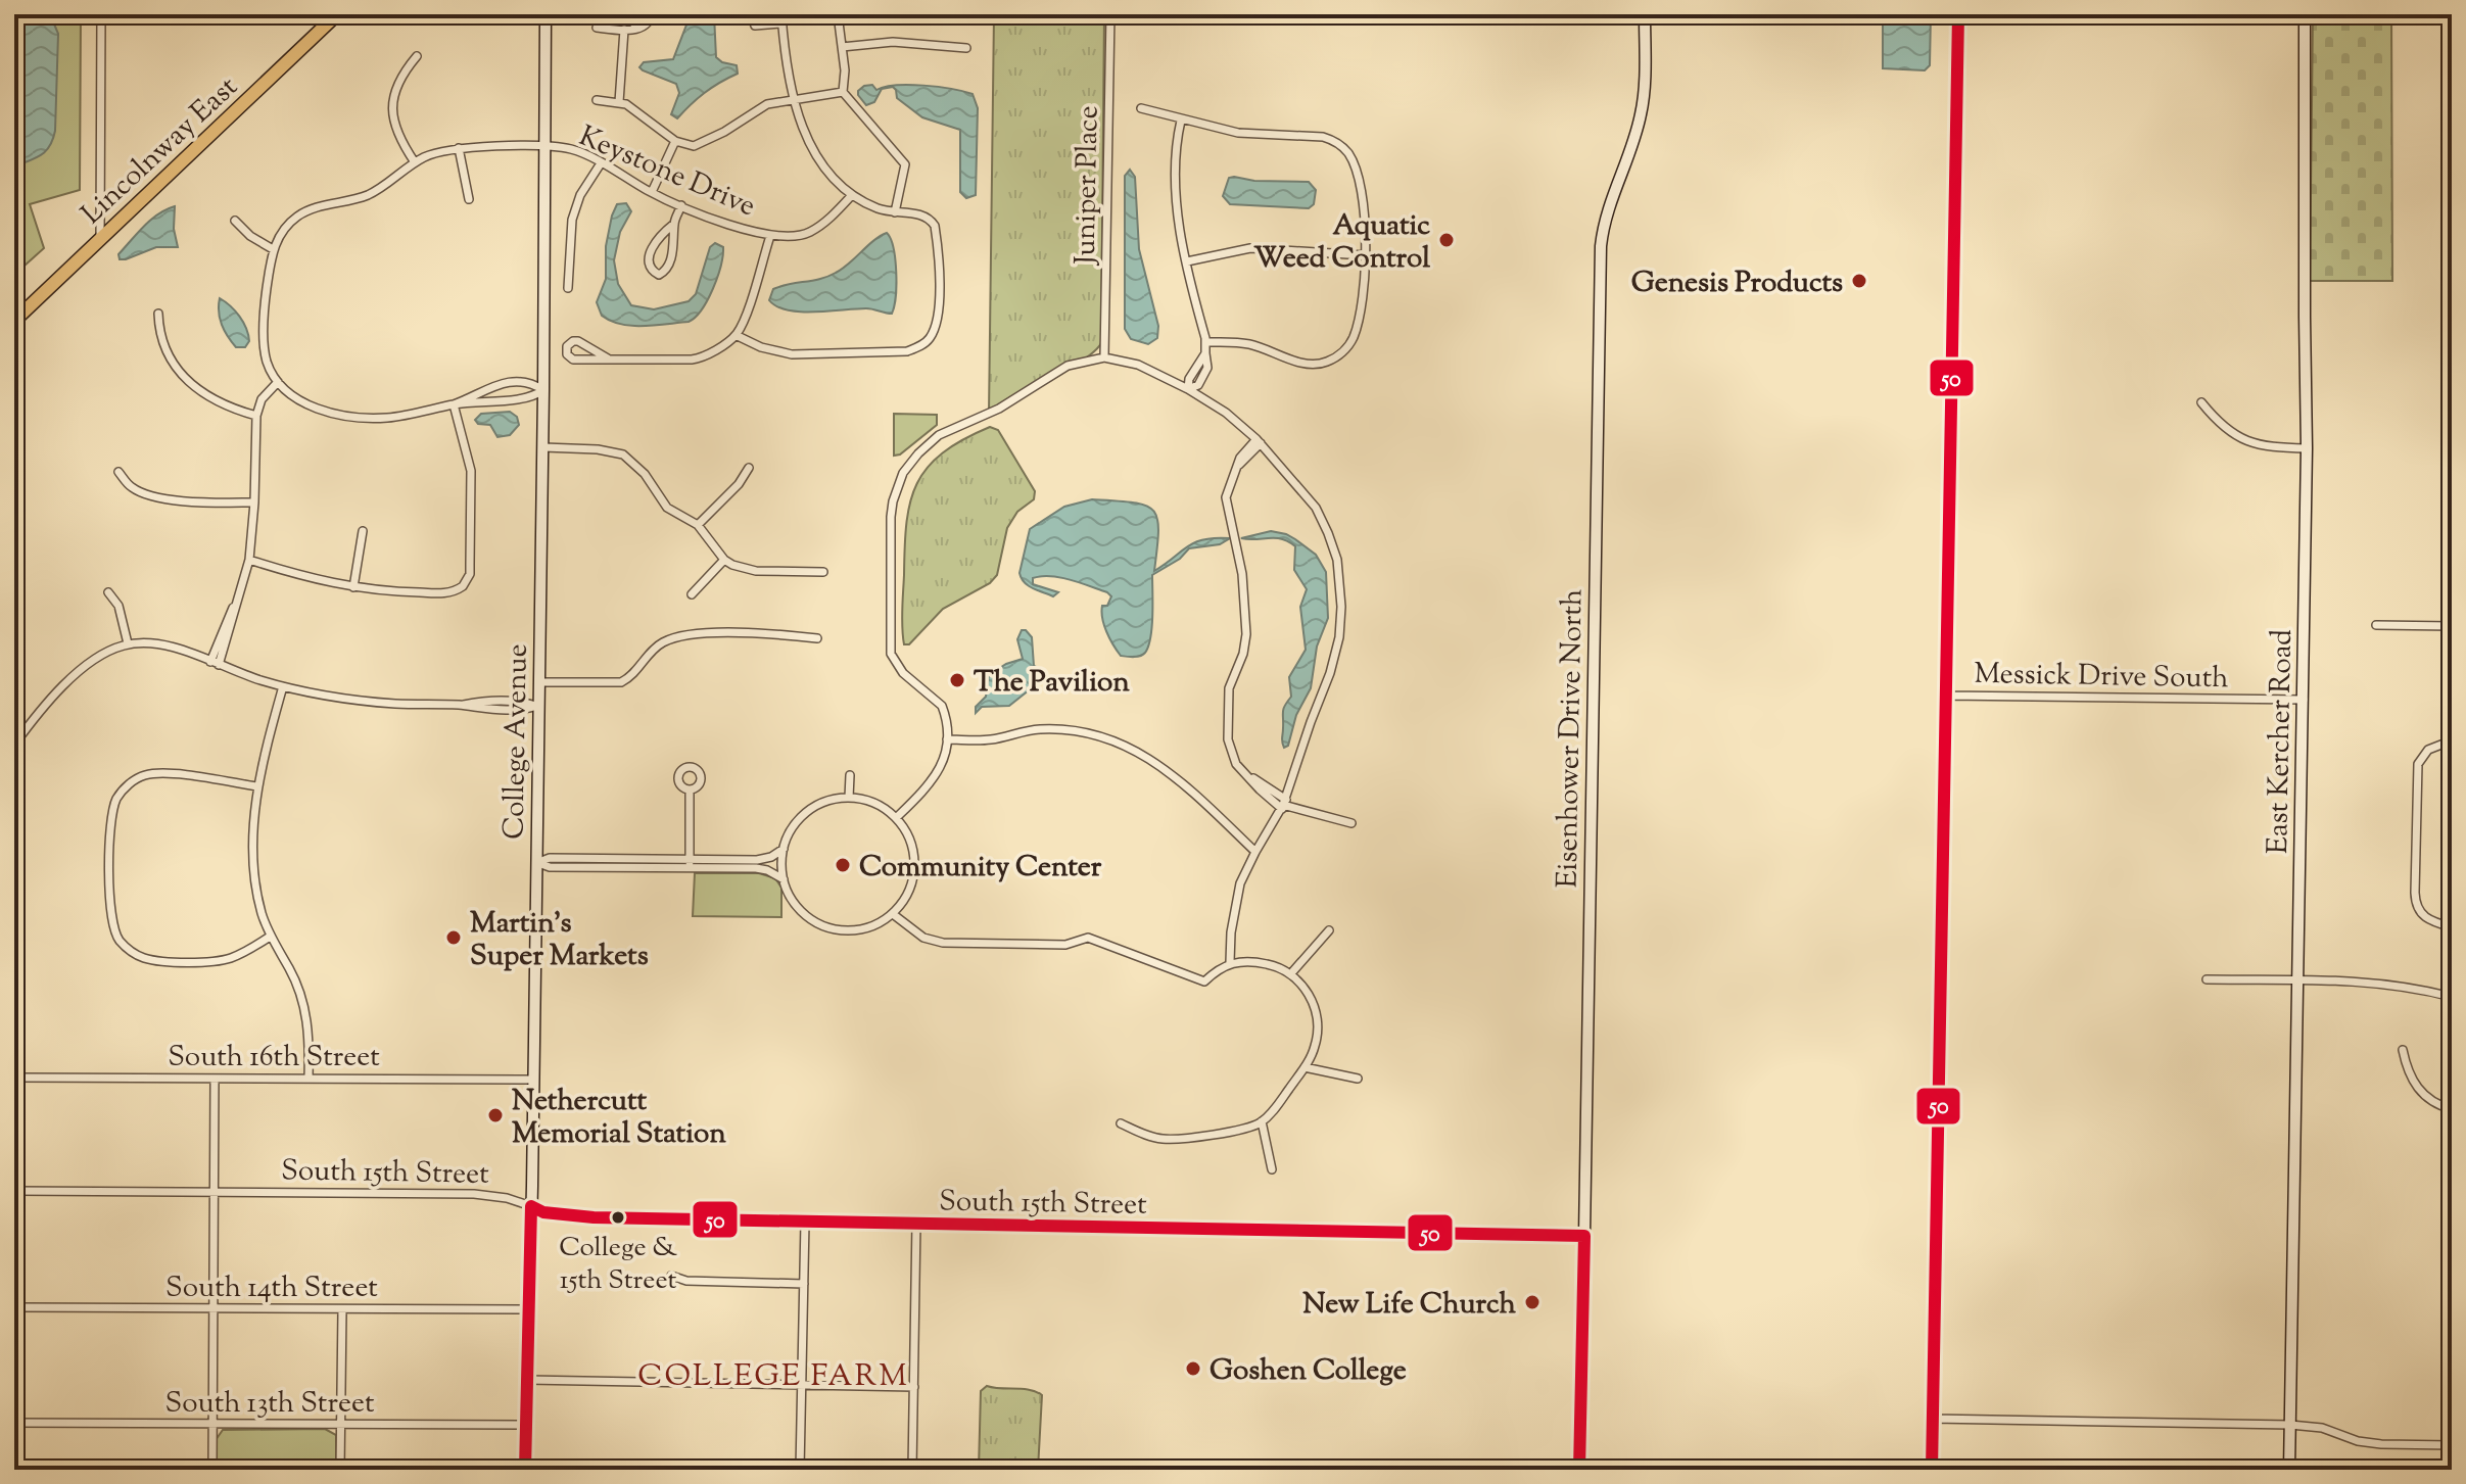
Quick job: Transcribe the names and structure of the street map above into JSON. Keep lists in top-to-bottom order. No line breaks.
{"streets":{"highway":["Lincolnway East"],"main road":["Eisenhower Drive North","College Avenue","East Kercher Road","South 15th Street"],"street":["Keystone Drive","Juniper Place","Messick Drive South","South 16th Street","South 14th Street","South 13th Street"]},"crossings":[["Keystone Drive","College Avenue"],["Messick Drive South","East Kercher Road"],["Eisenhower Drive North","South 15th Street"],["College Avenue","South 16th Street"],["College Avenue","South 15th Street"],["College Avenue","South 14th Street"],["College Avenue","South 13th Street"]],"districts":["COLLEGE FARM"],"places":["Aquatic Weed Control","Genesis Products","The Pavilion","Community Center","Martin's Super Markets","Nethercutt Memorial Station","College & 15th Street","New Life Church","Goshen College"],"lines":["transit line 50"]}
